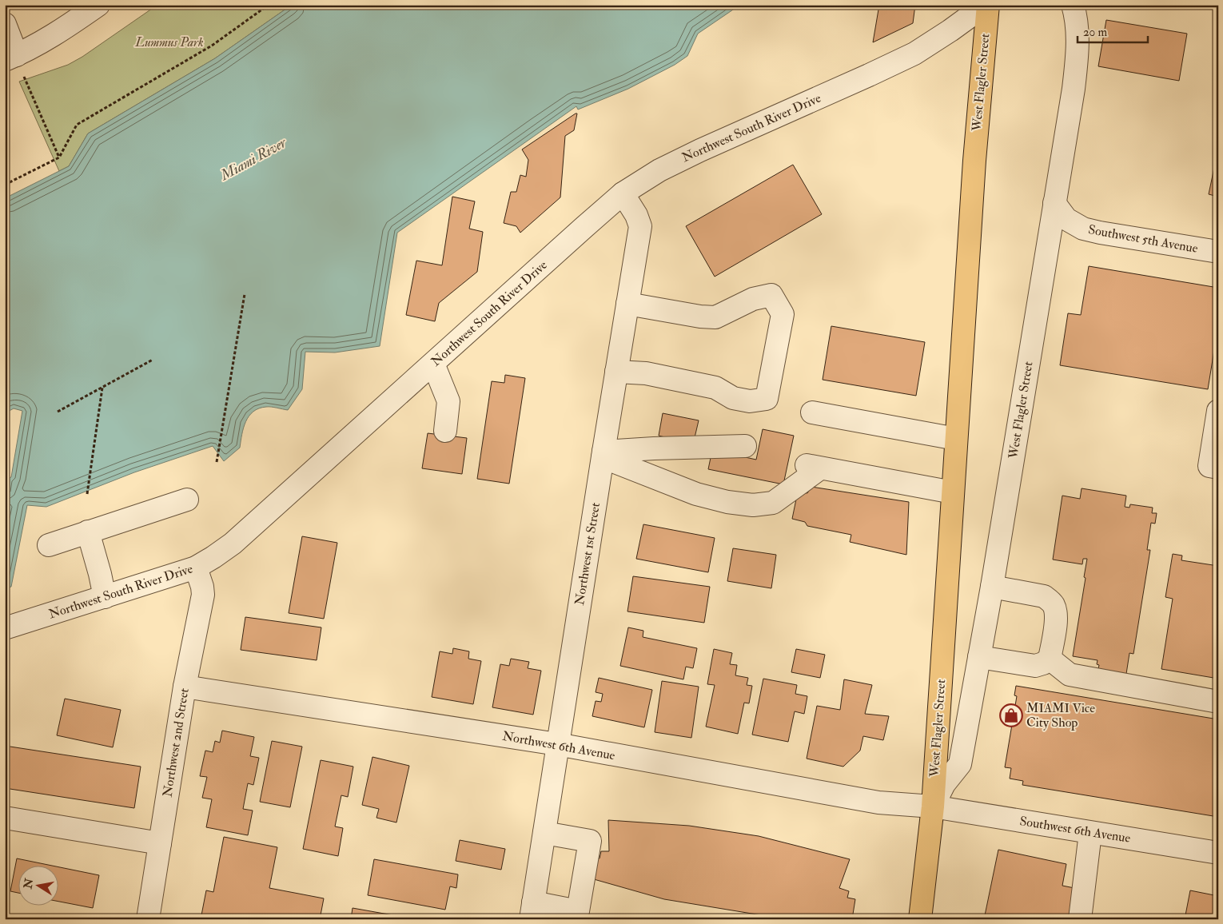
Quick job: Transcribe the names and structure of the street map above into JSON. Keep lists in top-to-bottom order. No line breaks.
{"streets":{"main road":["West Flagler Street"],"street":["Northwest South River Drive","Southwest 5th Avenue","Northwest 1st Street","Northwest 2nd Street","Northwest 6th Avenue","Southwest 6th Avenue"]},"crossings":[["West Flagler Street","Northwest South River Drive"],["West Flagler Street","Southwest 5th Avenue"],["West Flagler Street","Northwest 6th Avenue"],["West Flagler Street","Southwest 6th Avenue"],["Northwest South River Drive","Northwest 1st Street"],["Northwest South River Drive","Northwest 2nd Street"],["Northwest 1st Street","Northwest 6th Avenue"],["Northwest 2nd Street","Northwest 6th Avenue"],["Northwest 6th Avenue","Southwest 6th Avenue"]],"water":["Miami River"],"parks":["Lummus Park"],"places":{"shop":["MIAMI Vice City Shop"]},"scale_bar":"20 m","north":"left"}
